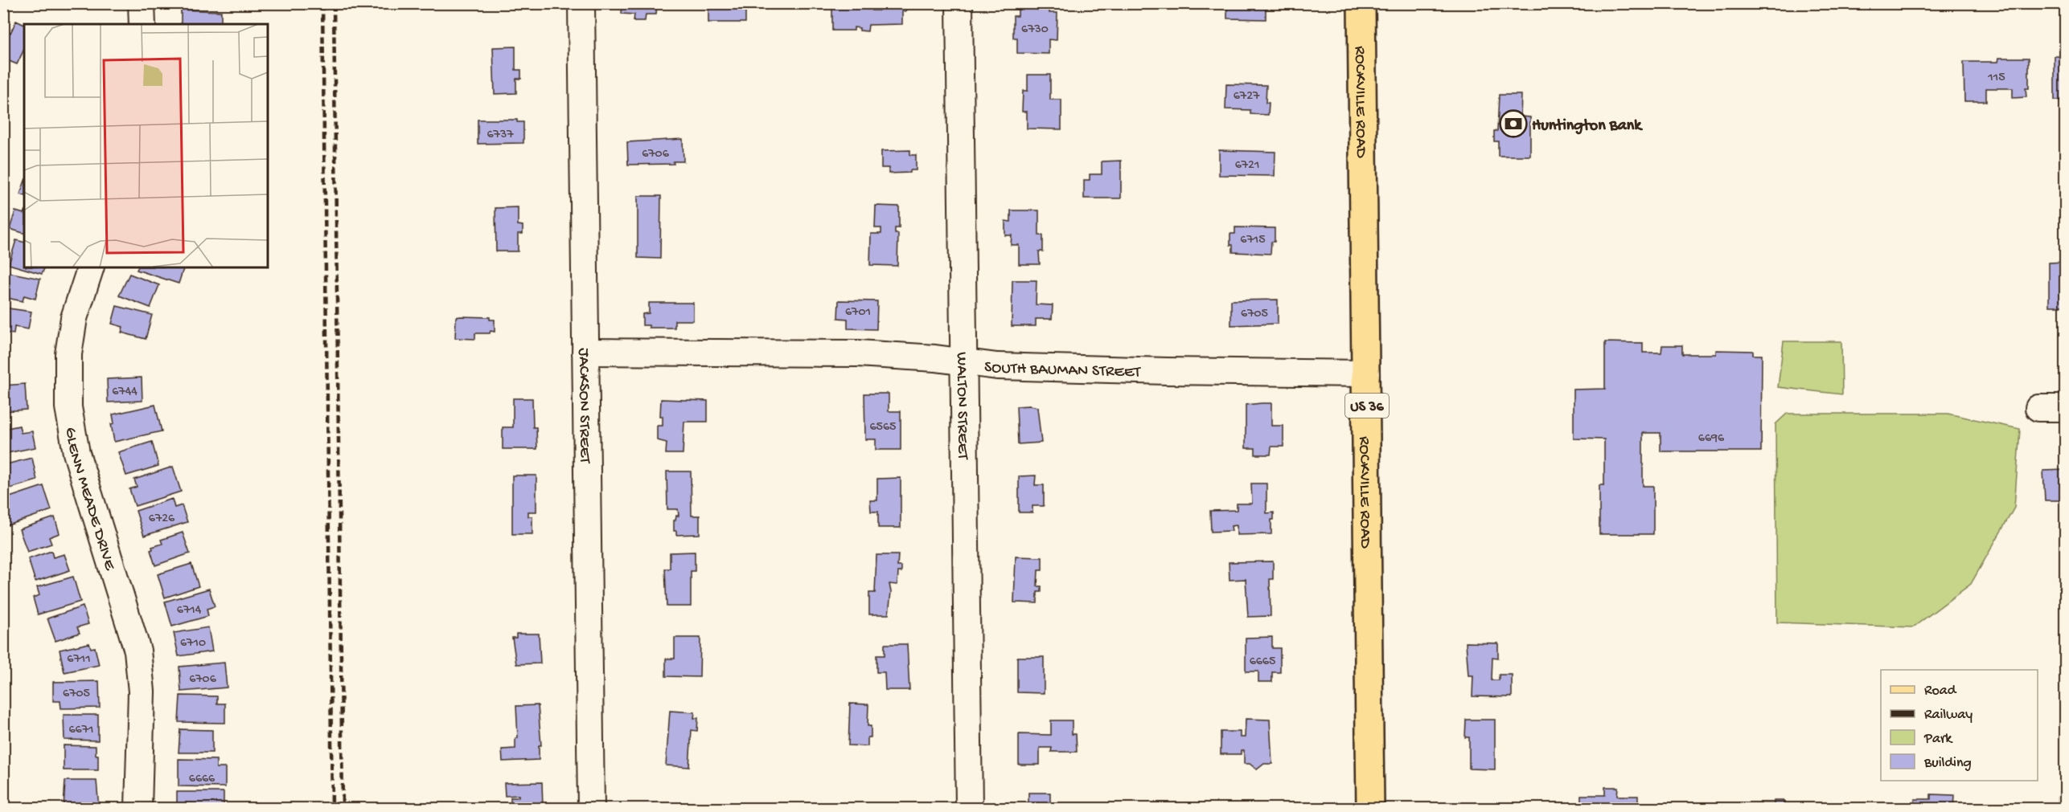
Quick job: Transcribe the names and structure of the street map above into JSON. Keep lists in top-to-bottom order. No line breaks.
{"streets":{"main road":["ROCKVILLE ROAD","US 36"],"street":["SOUTH BAUMAN STREET","JACKSON STREET","WALTON STREET","GLENN MEADE DRIVE"]},"crossings":[["ROCKVILLE ROAD","SOUTH BAUMAN STREET"],["SOUTH BAUMAN STREET","JACKSON STREET"],["SOUTH BAUMAN STREET","WALTON STREET"]],"places":{"bank":["Huntington Bank"]},"house_numbers":["6730","115","6727","6737","6706","6721","6715","6701","6705","6744","6565","6696","6726","6714","6710","6711","6665","6706","6705","6671","6666"],"legend":["Road","Railway","Park","Building"]}
